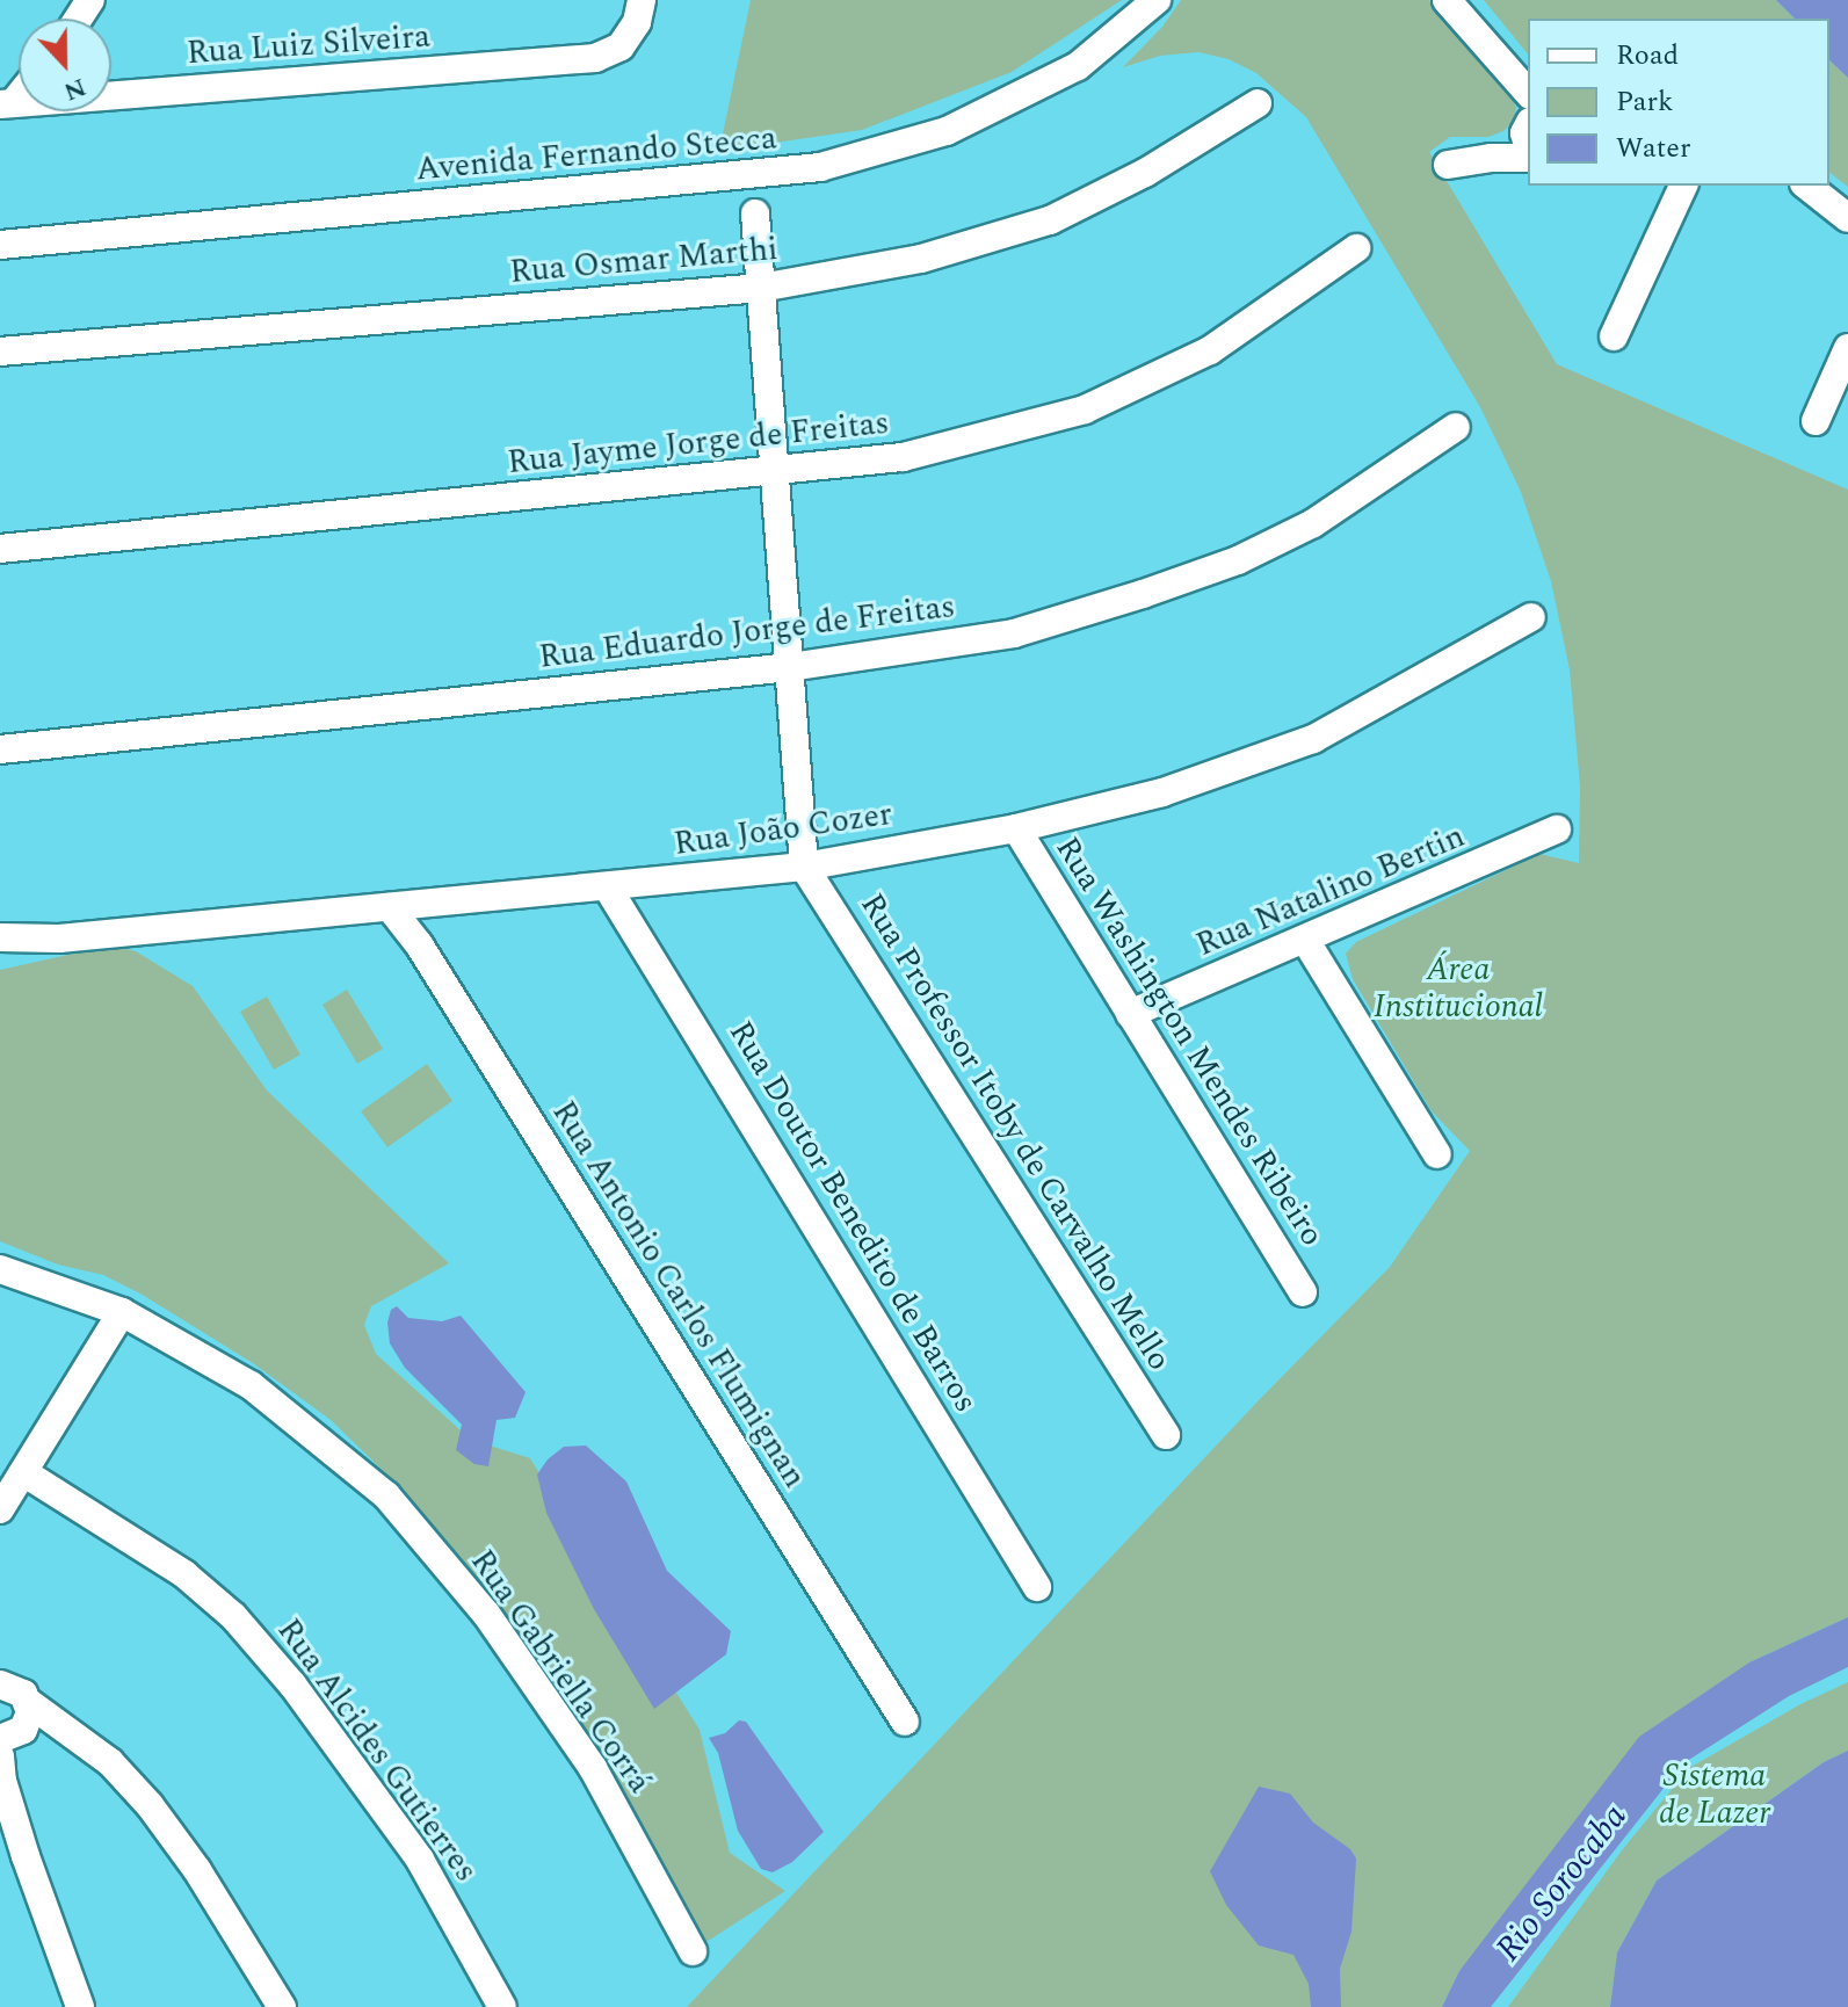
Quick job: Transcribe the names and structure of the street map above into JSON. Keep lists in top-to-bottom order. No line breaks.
{"streets":{"street":["Rua Luiz Silveira","Avenida Fernando Stecca","Rua Osmar Marthi","Rua Jayme Jorge de Freitas","Rua Eduardo Jorge de Freitas","Rua João Cozer","Rua Natalino Bertin","Rua Washington Mendes Ribeiro","Rua Professor Itoby de Carvalho Mello","Rua Doutor Benedito de Barros","Rua Antonio Carlos Flumignan","Rua Gabriella Corrá","Rua Alcides Gutierres"]},"crossings":[["Rua João Cozer","Rua Washington Mendes Ribeiro"],["Rua João Cozer","Rua Professor Itoby de Carvalho Mello"],["Rua João Cozer","Rua Doutor Benedito de Barros"],["Rua João Cozer","Rua Antonio Carlos Flumignan"],["Rua Natalino Bertin","Rua Washington Mendes Ribeiro"]],"water":["Rio Sorocaba"],"parks":["Área Institucional","Sistema de Lazer"],"legend":["Road","Park","Water"],"north":"bottom"}
